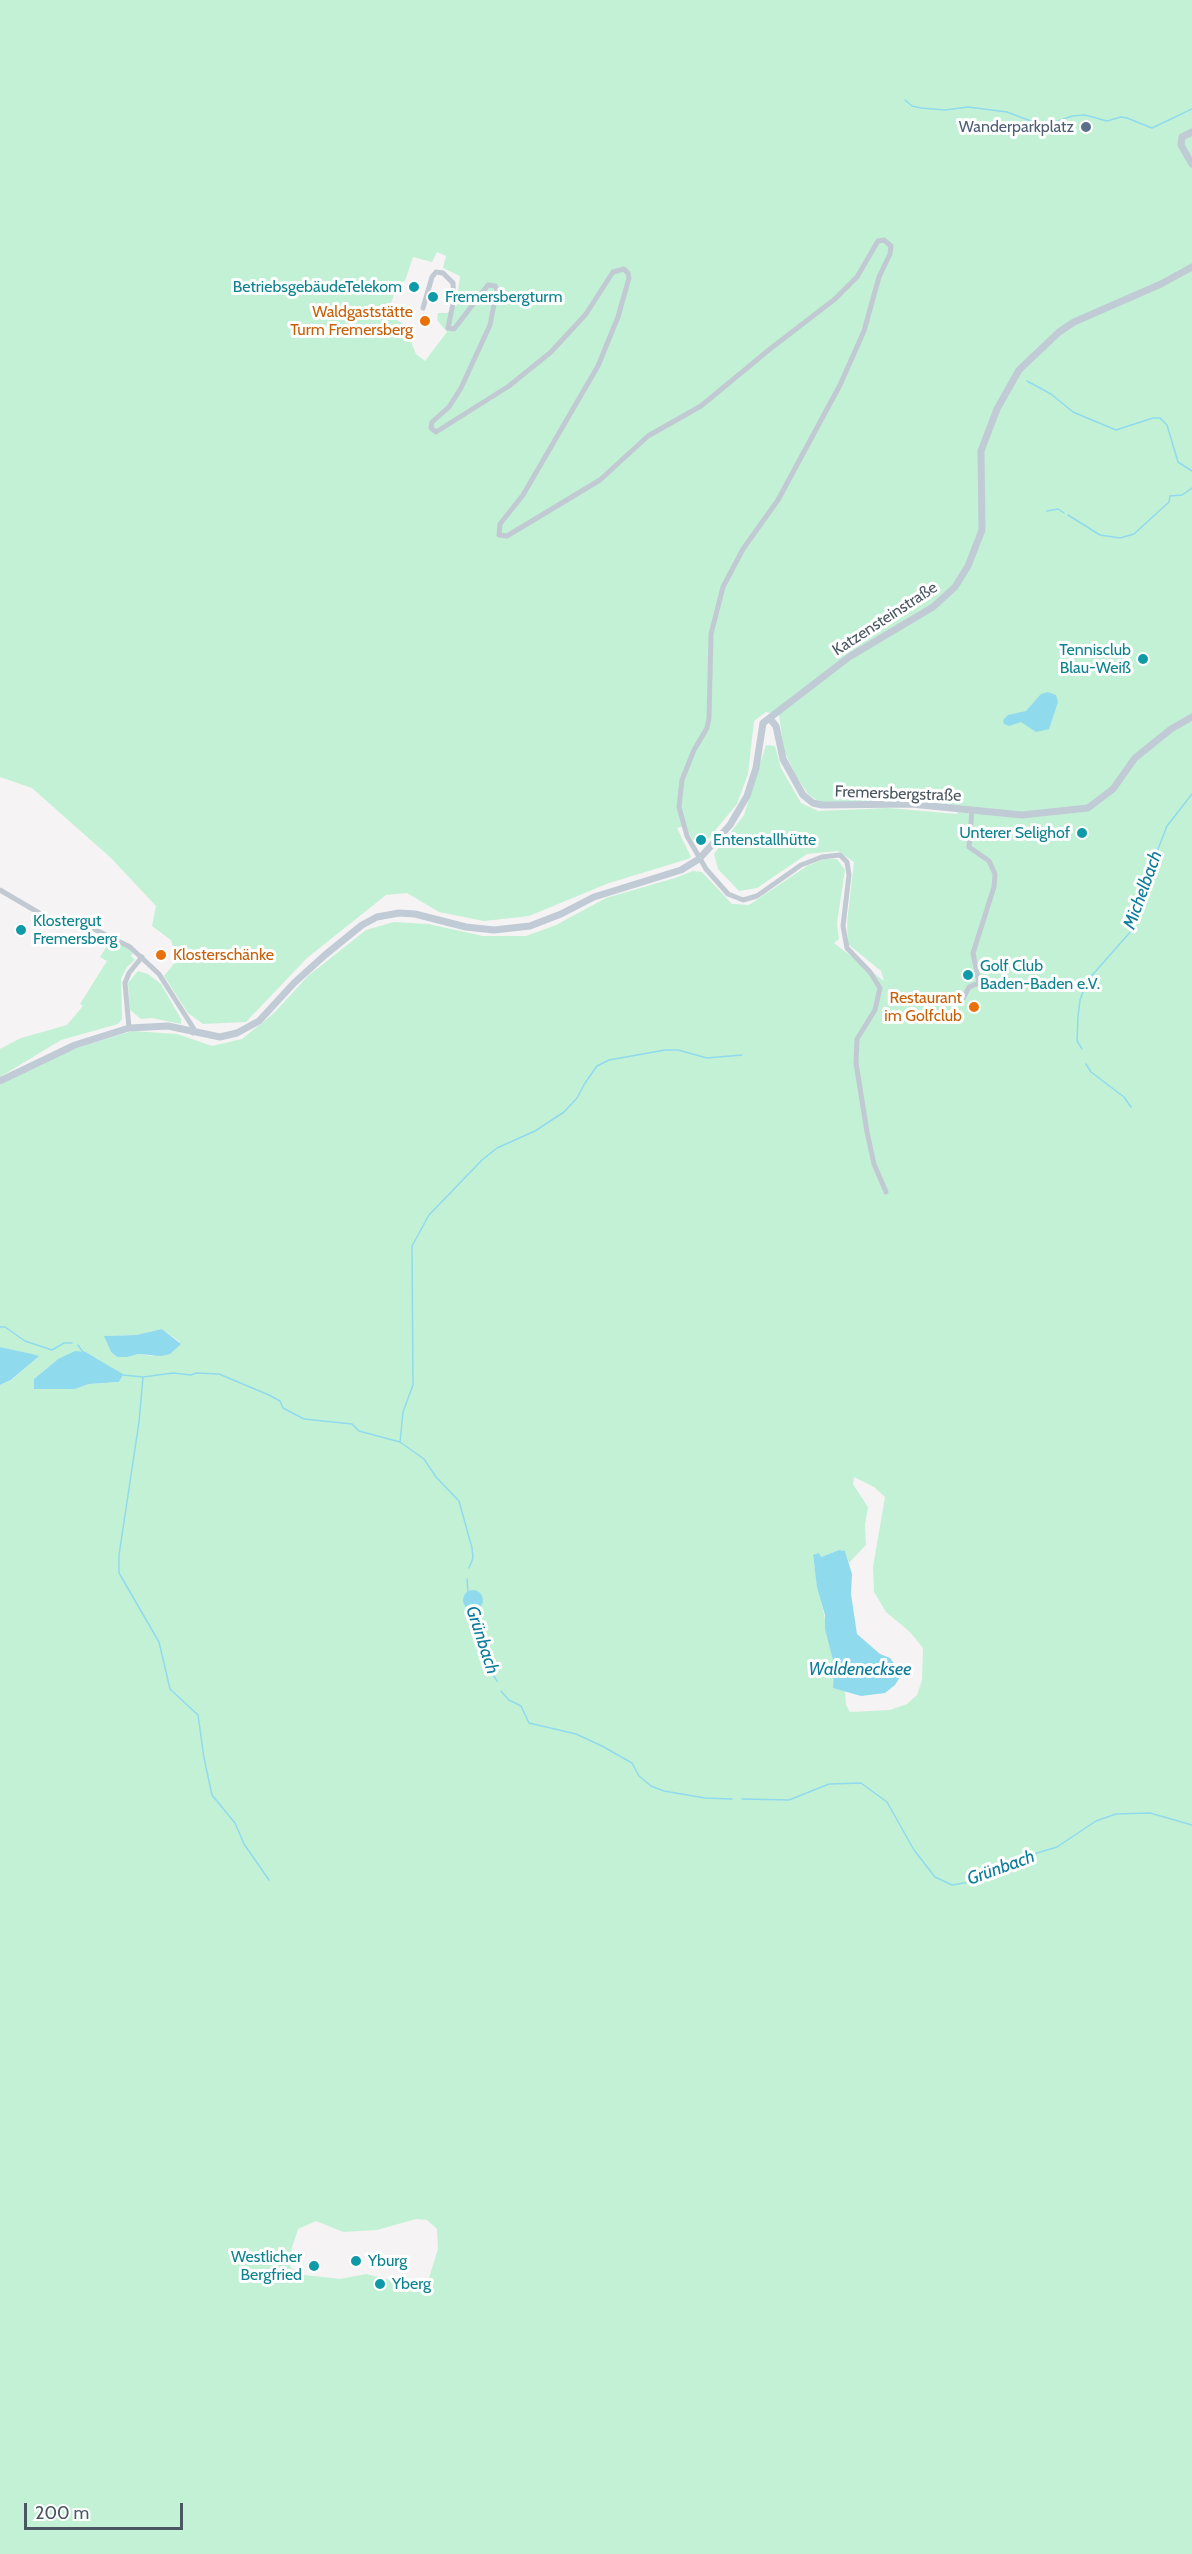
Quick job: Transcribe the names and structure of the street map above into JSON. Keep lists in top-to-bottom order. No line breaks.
{"streets":{"main road":["Katzensteinstraße","Fremersbergstraße"]},"crossings":[["Katzensteinstraße","Fremersbergstraße"]],"water":["Michelbach","Grünbach","Waldenecksee"],"places":["Wanderparkplatz","BetriebsgebäudeTelekom","Fremersbergturm","Waldgaststätte Turm Fremersberg","Tennisclub Blau-Weiß","Unterer Selighof","Entenstallhütte","Klostergut Fremersberg","Klosterschänke","Golf Club Baden-Baden e.V.","Restaurant im Golfclub","Yburg","Westlicher Bergfried","Yberg"],"scale_bar":"200 m"}
